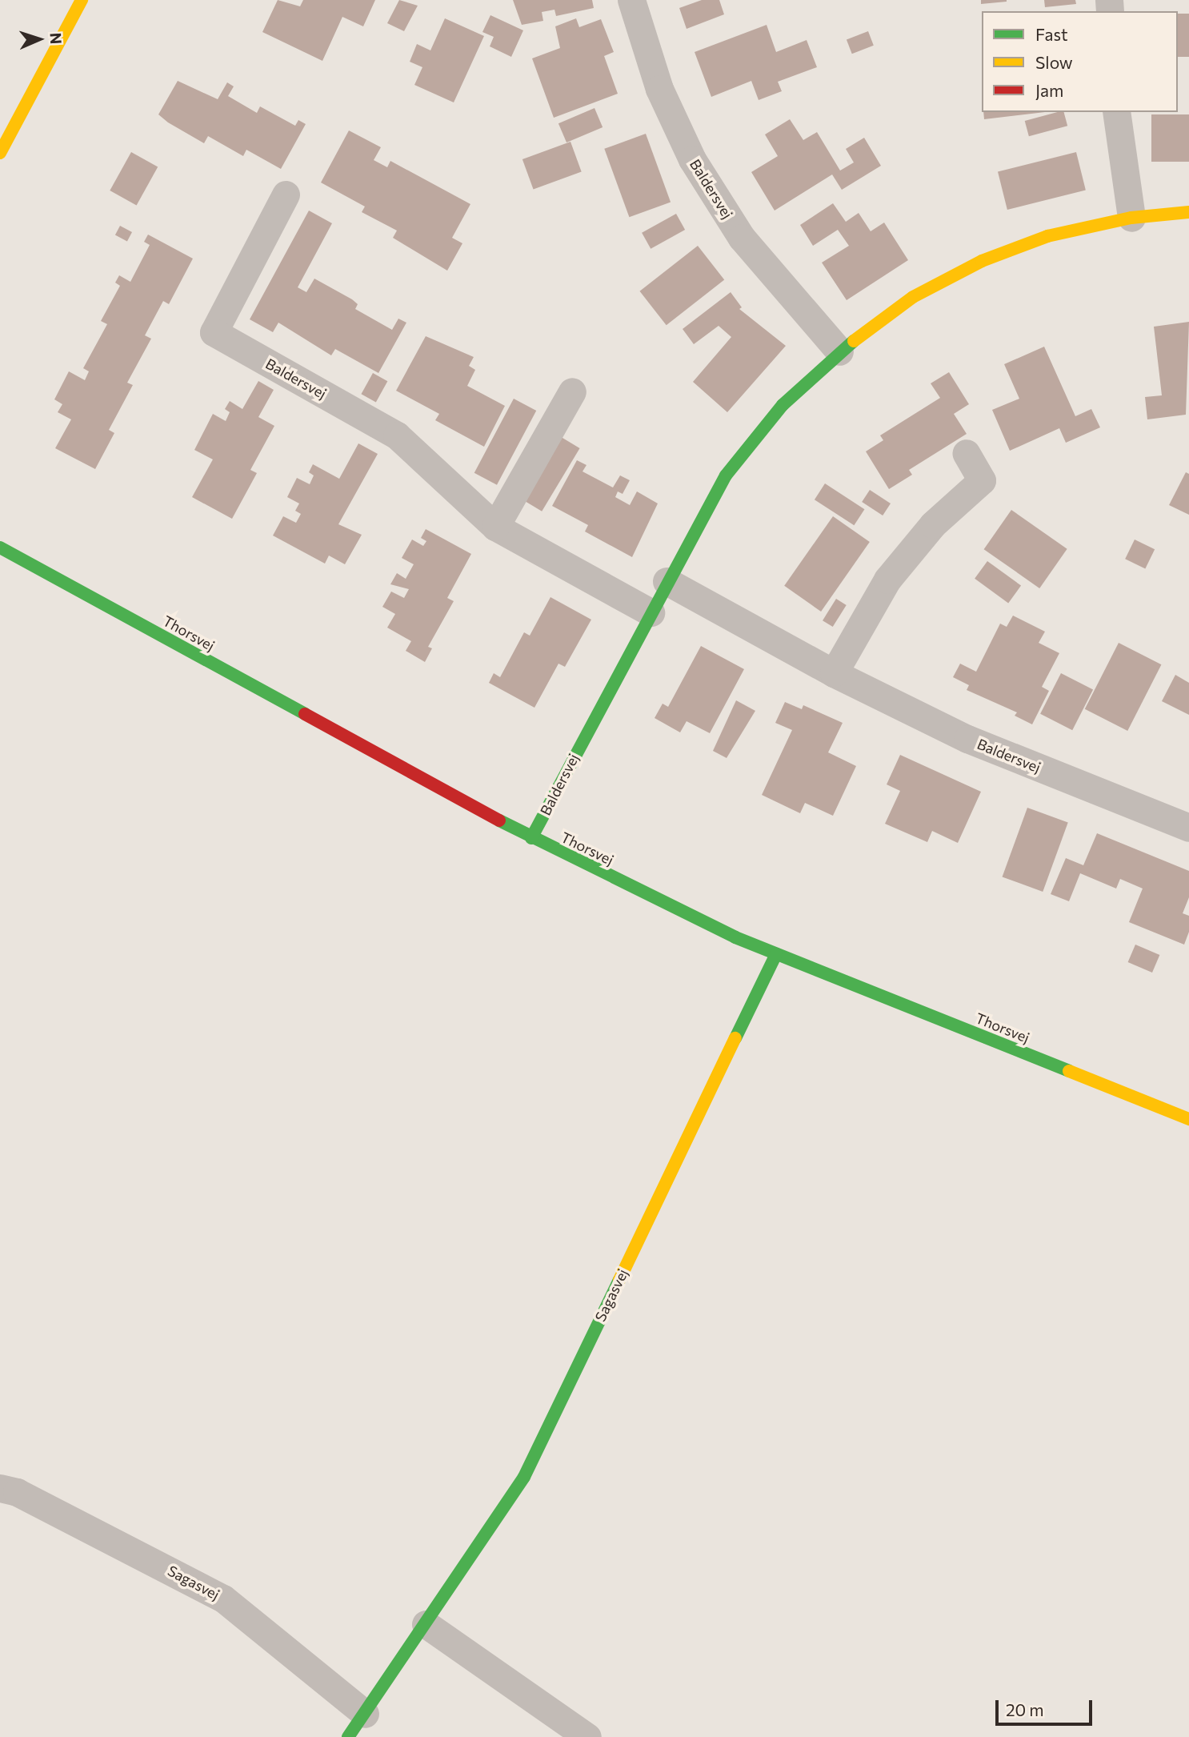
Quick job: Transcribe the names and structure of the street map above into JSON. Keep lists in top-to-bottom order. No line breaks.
{"streets":{"street":["Baldersvej","Thorsvej","Sagasvej"]},"crossings":[["Baldersvej","Thorsvej"],["Thorsvej","Sagasvej"]],"legend":["Fast","Slow","Jam"],"scale_bar":"20 m","north":"right"}
